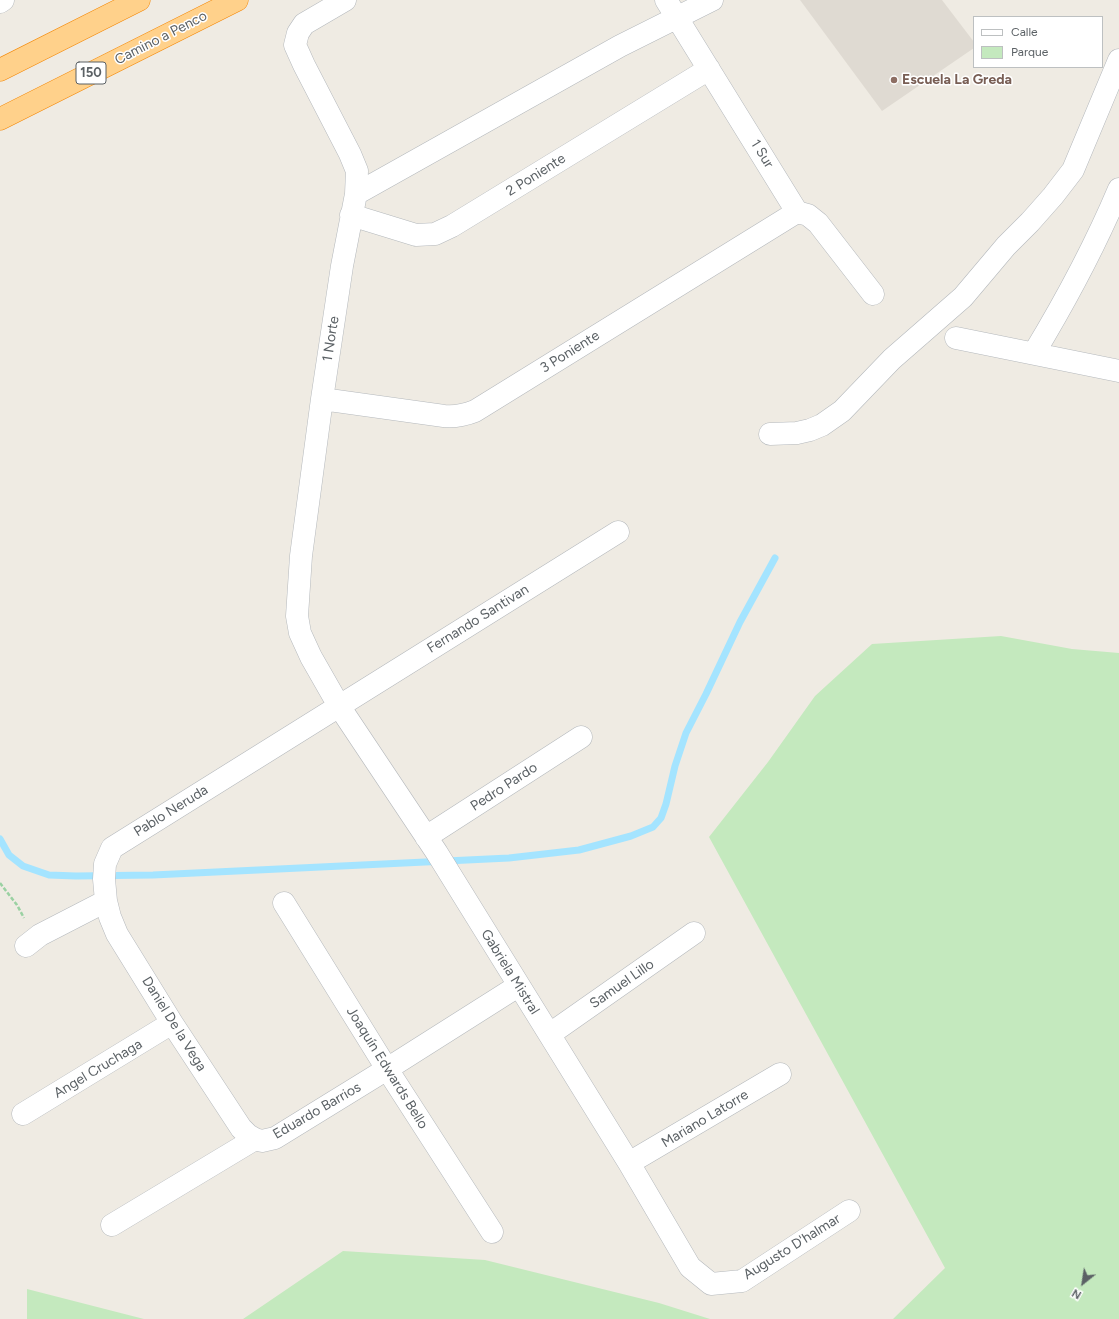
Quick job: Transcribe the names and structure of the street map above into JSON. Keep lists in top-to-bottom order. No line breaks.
{"streets":{"highway":["Camino a Penco","150"],"street":["1 Sur","2 Poniente","1 Norte","3 Poniente","Fernando Santivan","Pedro Pardo","Pablo Neruda","Gabriela Mistral","Samuel Lillo","Daniel De la Vega","Joaquín Edwards Bello","Angel Cruchaga","Eduardo Barrios","Mariano Latorre","Augusto D'halmar"]},"crossings":[["1 Sur","2 Poniente"],["1 Sur","3 Poniente"],["2 Poniente","1 Norte"],["1 Norte","3 Poniente"],["1 Norte","Gabriela Mistral"],["Fernando Santivan","Pablo Neruda"],["Fernando Santivan","Gabriela Mistral"],["Pedro Pardo","Gabriela Mistral"],["Pablo Neruda","Gabriela Mistral"],["Pablo Neruda","Daniel De la Vega"],["Gabriela Mistral","Samuel Lillo"],["Gabriela Mistral","Eduardo Barrios"],["Gabriela Mistral","Mariano Latorre"],["Gabriela Mistral","Augusto D'halmar"],["Daniel De la Vega","Angel Cruchaga"],["Daniel De la Vega","Eduardo Barrios"],["Joaquín Edwards Bello","Eduardo Barrios"]],"places":["Escuela La Greda"],"legend":["Calle","Parque"],"north":"bottom left"}
